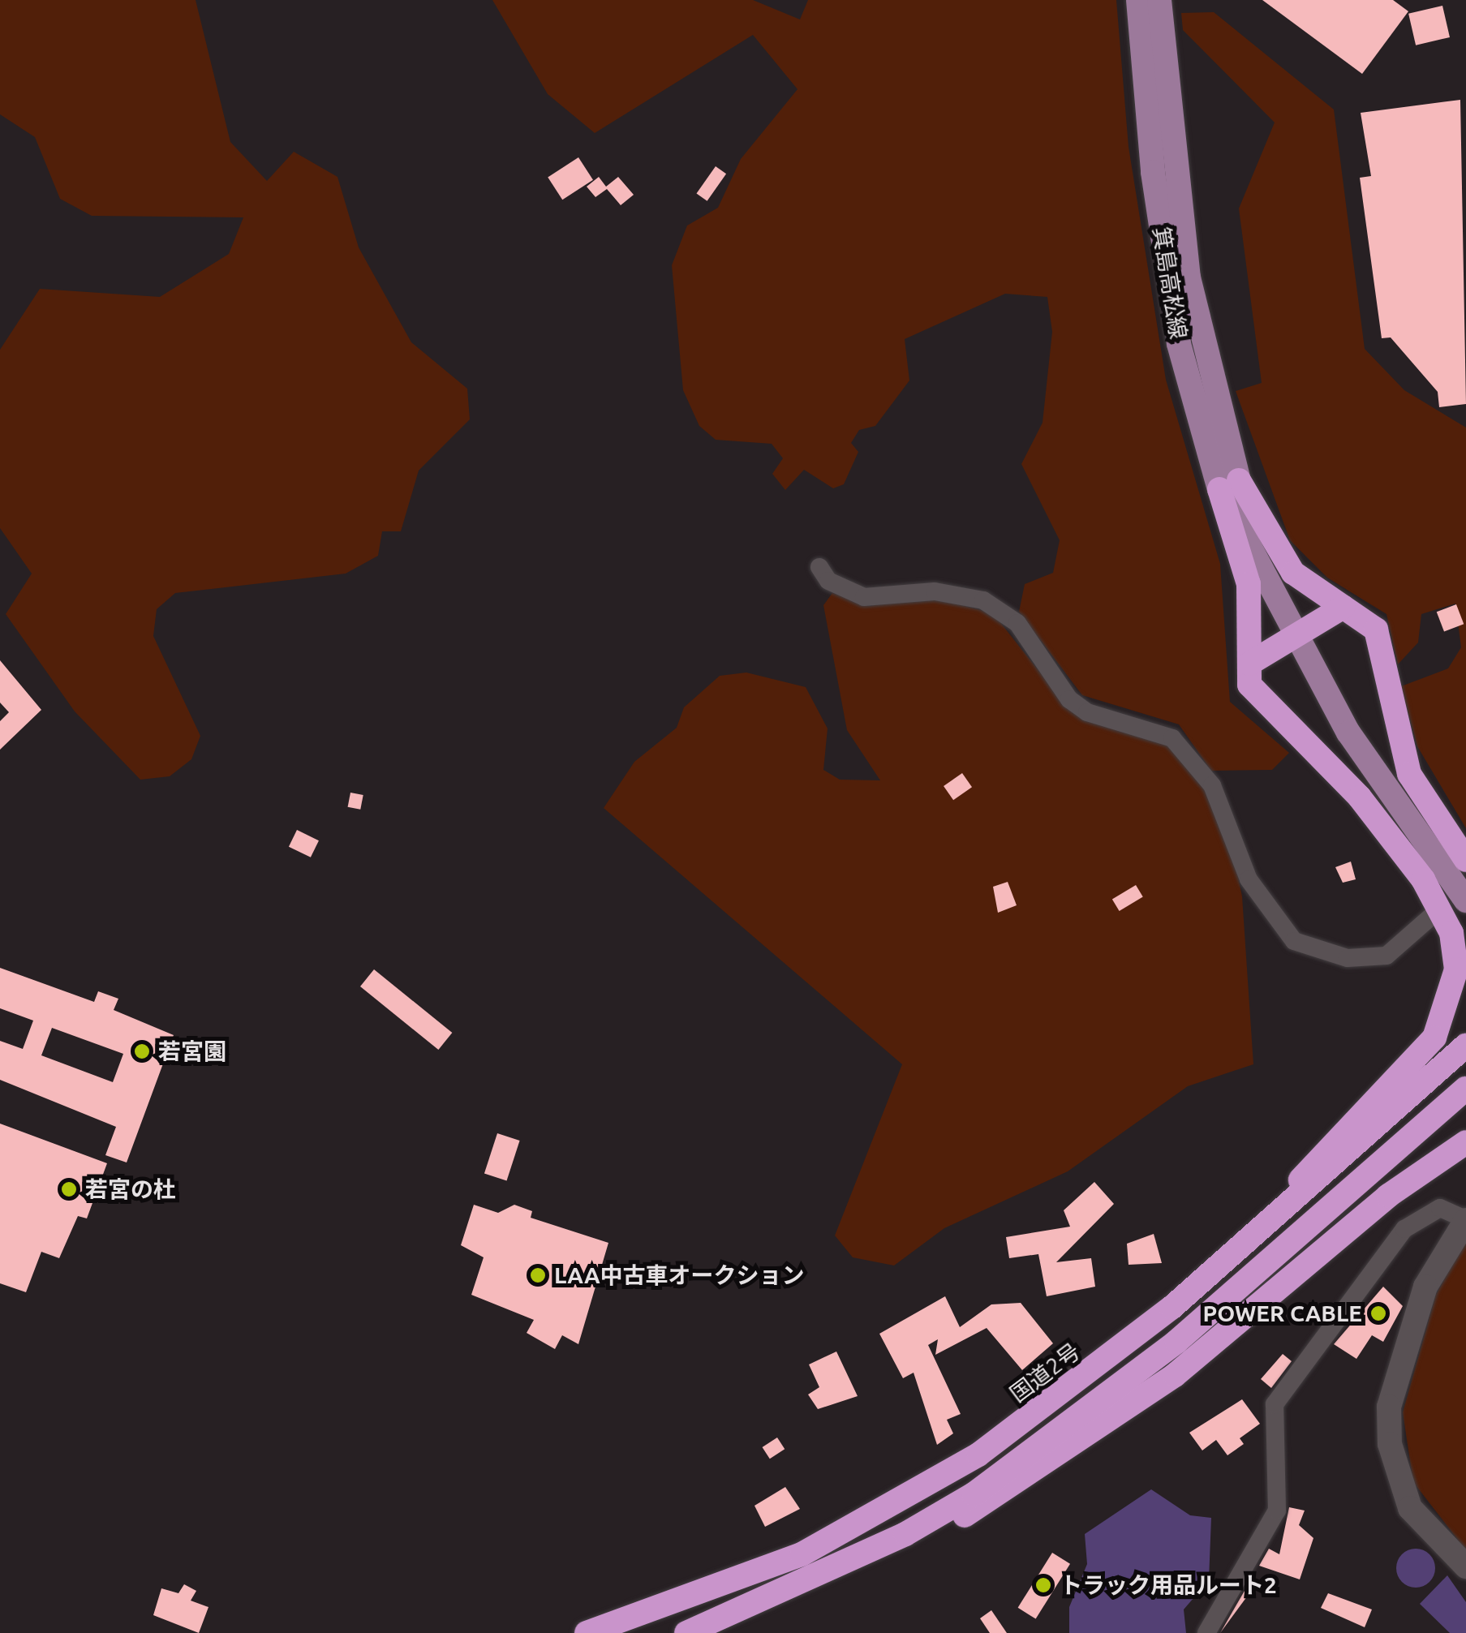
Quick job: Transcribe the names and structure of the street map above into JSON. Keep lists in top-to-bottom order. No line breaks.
{"streets":{"highway":["国道2号"],"main road":["箕島高松線"]},"places":["若宮園","若宮の杜","LAA中古車オークション","POWER CABLE","トラック用品ルート2"]}
